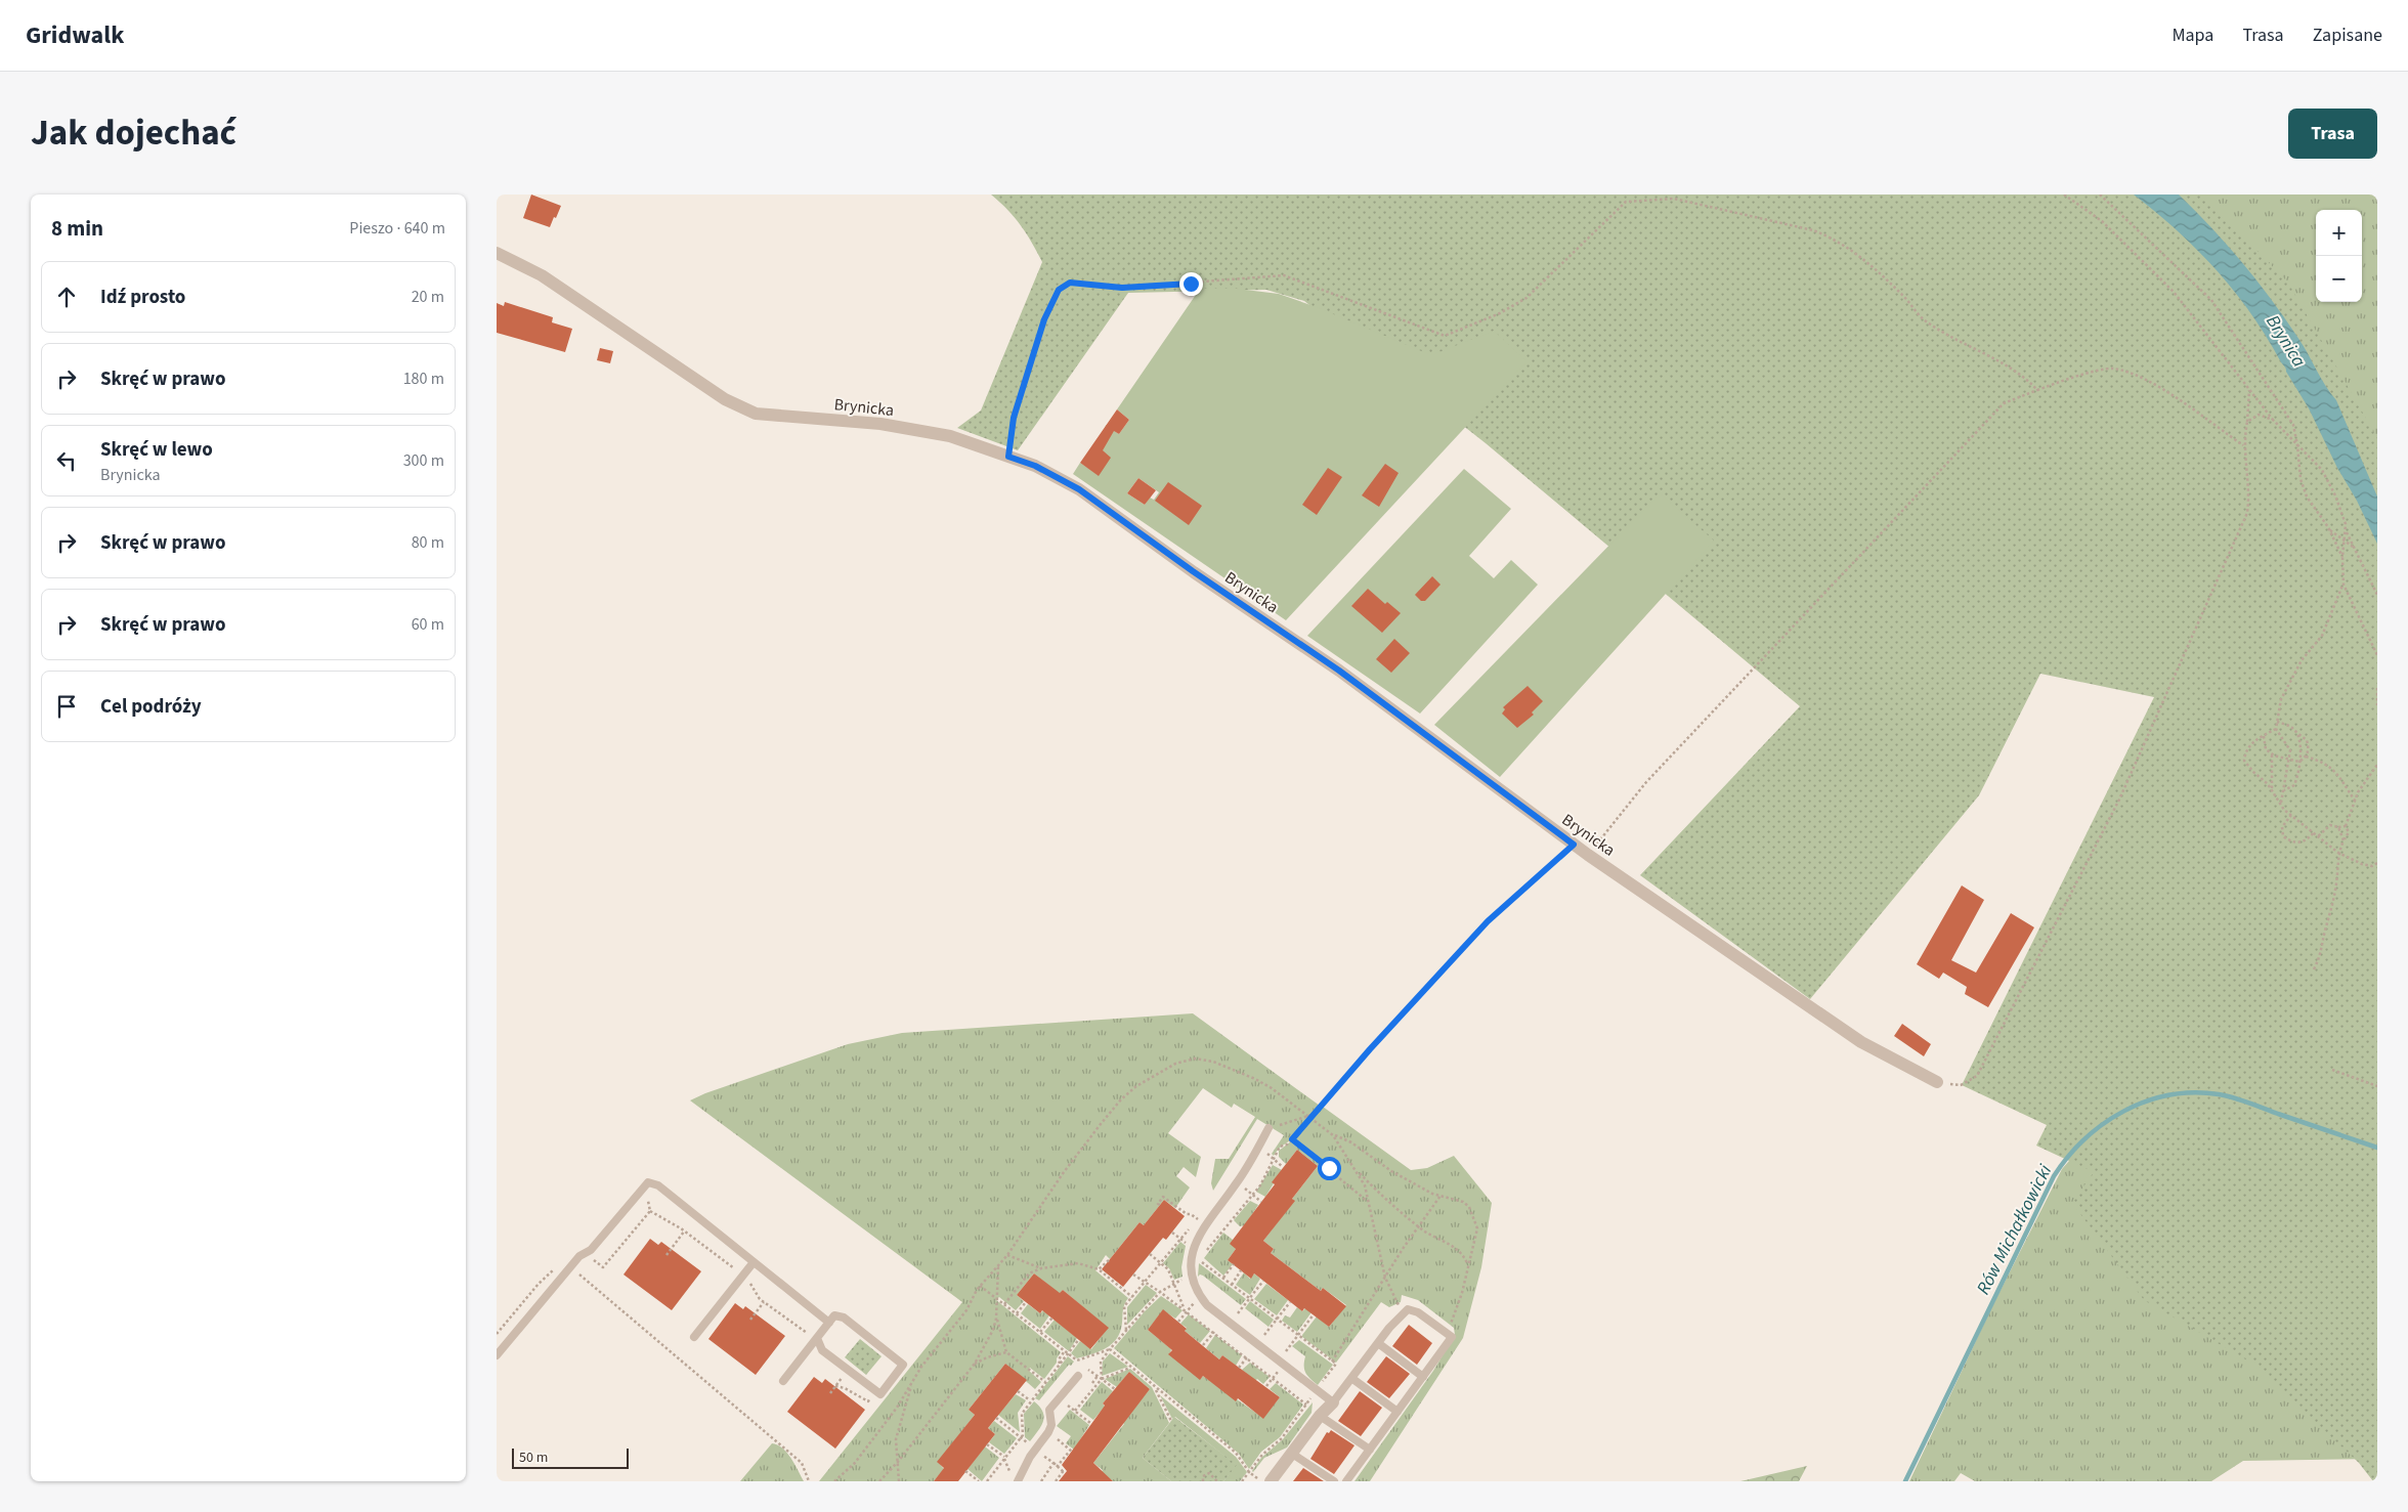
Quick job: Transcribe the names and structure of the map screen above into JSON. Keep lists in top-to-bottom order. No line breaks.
{"streets":{"street":["Brynicka"]},"water":["Brynica","Rów Michałkowicki"],"scale_bar":"50 m","page":{"header":"Gridwalk","nav":["Mapa","Trasa","Zapisane"],"title":"Jak dojechać","buttons":"Trasa","heading":["8 min","Pieszo · 640 m"],"map_buttons":["+","−"],"list":[["Idź prosto","20 m"],["Skręć w prawo","180 m"],["Skręć w lewo","Brynicka","300 m"],["Skręć w prawo","80 m"],["Skręć w prawo","60 m"],"Cel podróży"],"scale":"50 m"}}
